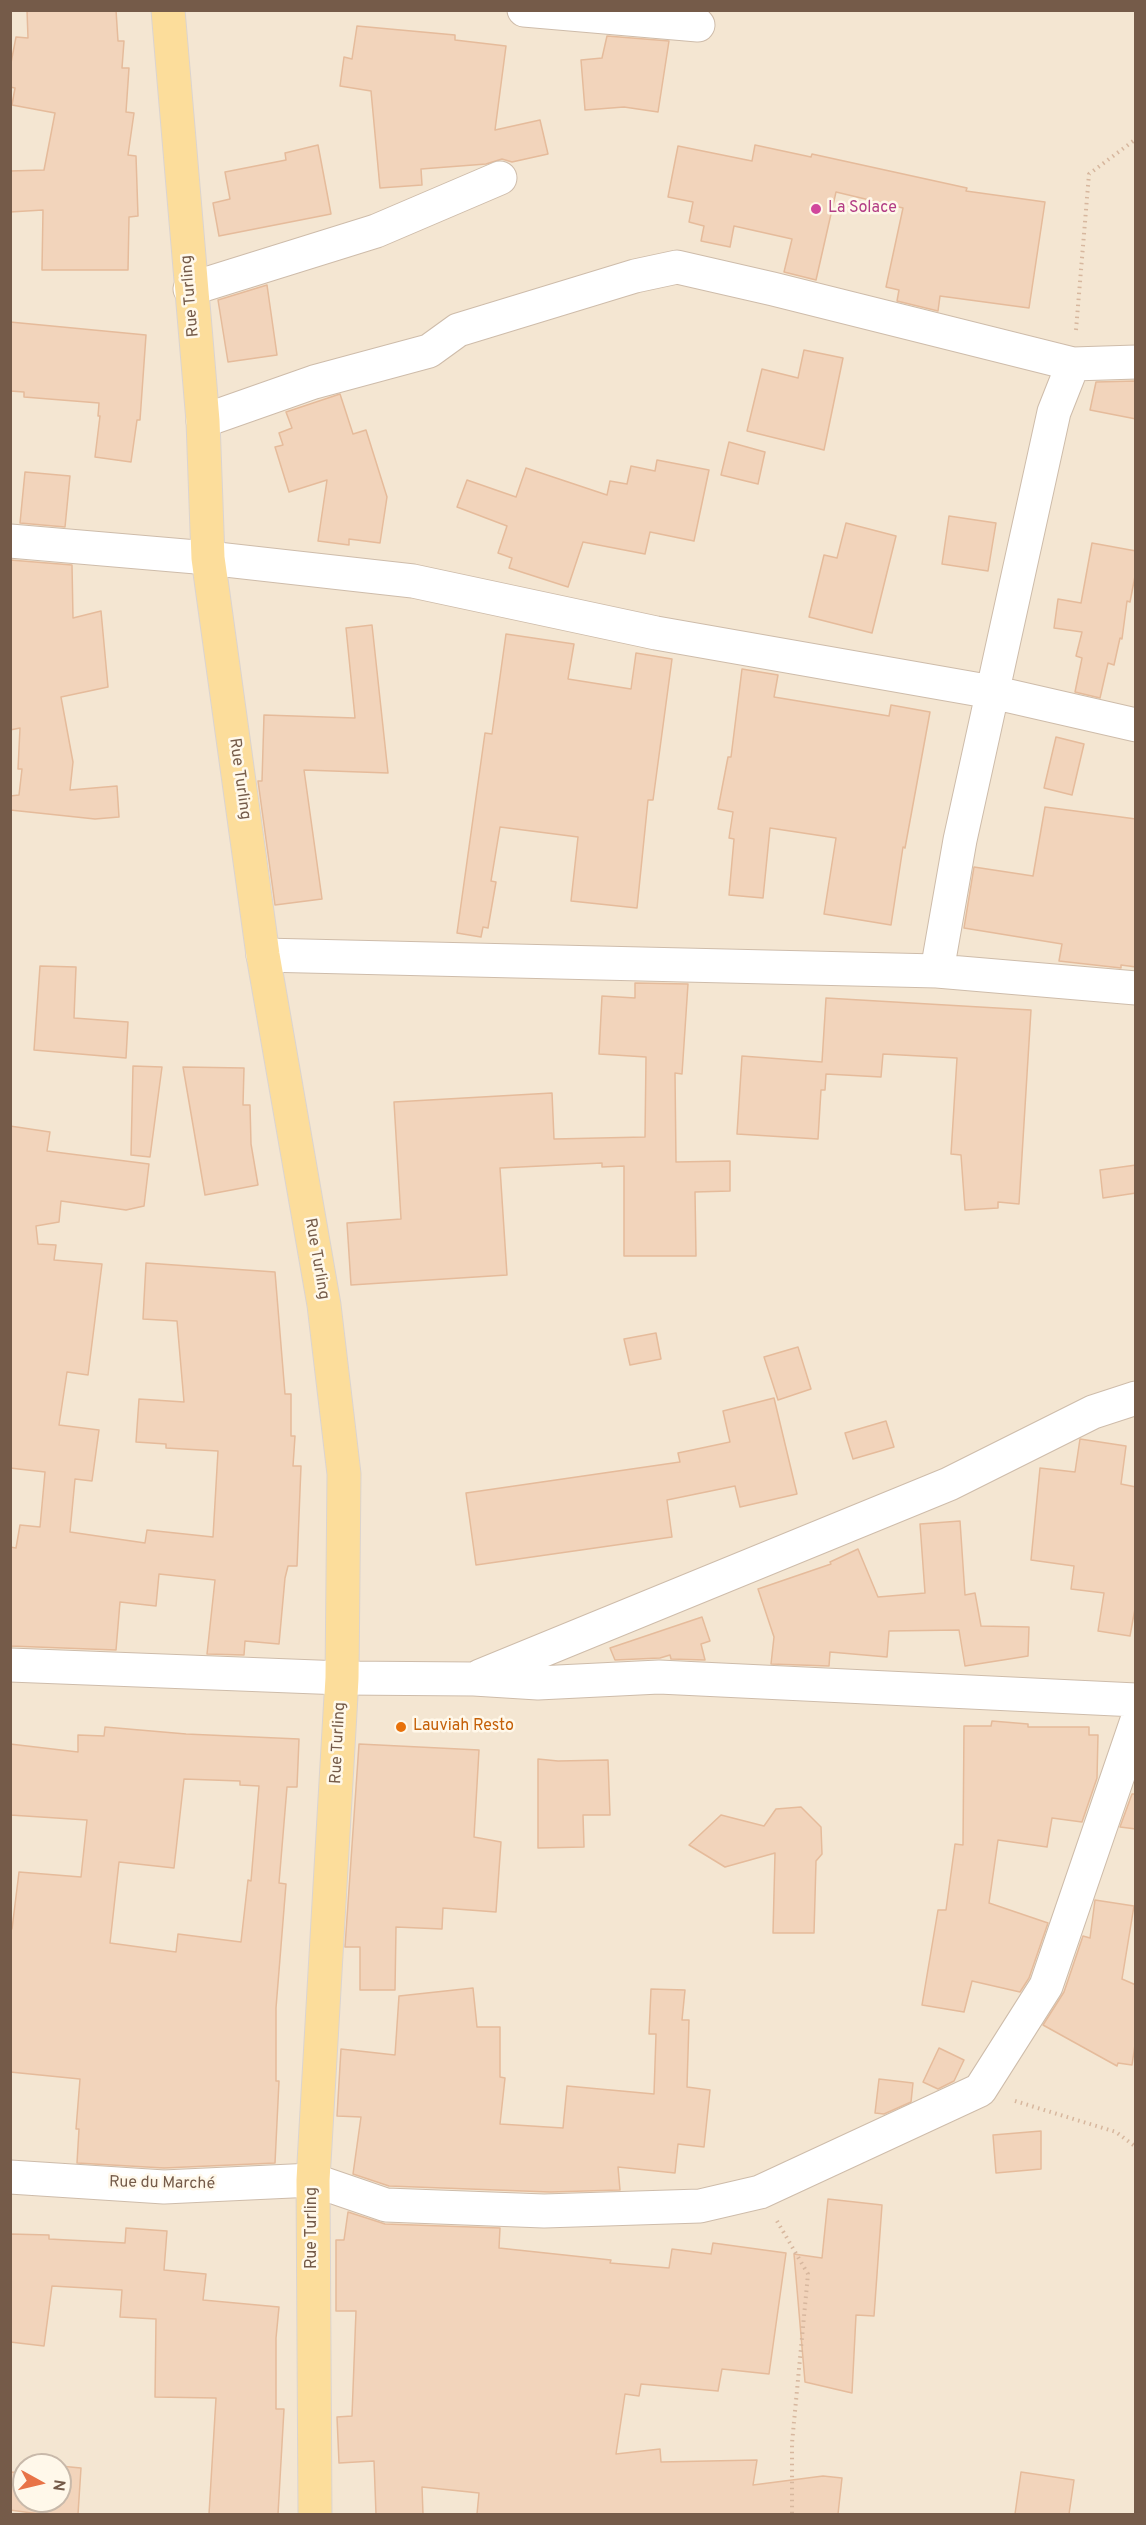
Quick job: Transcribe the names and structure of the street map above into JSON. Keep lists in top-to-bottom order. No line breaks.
{"streets":{"main road":["Rue Turling"],"street":["Rue du Marché"]},"crossings":[["Rue Turling","Rue du Marché"]],"places":["La Solace","Lauviah Resto"],"north":"right"}
